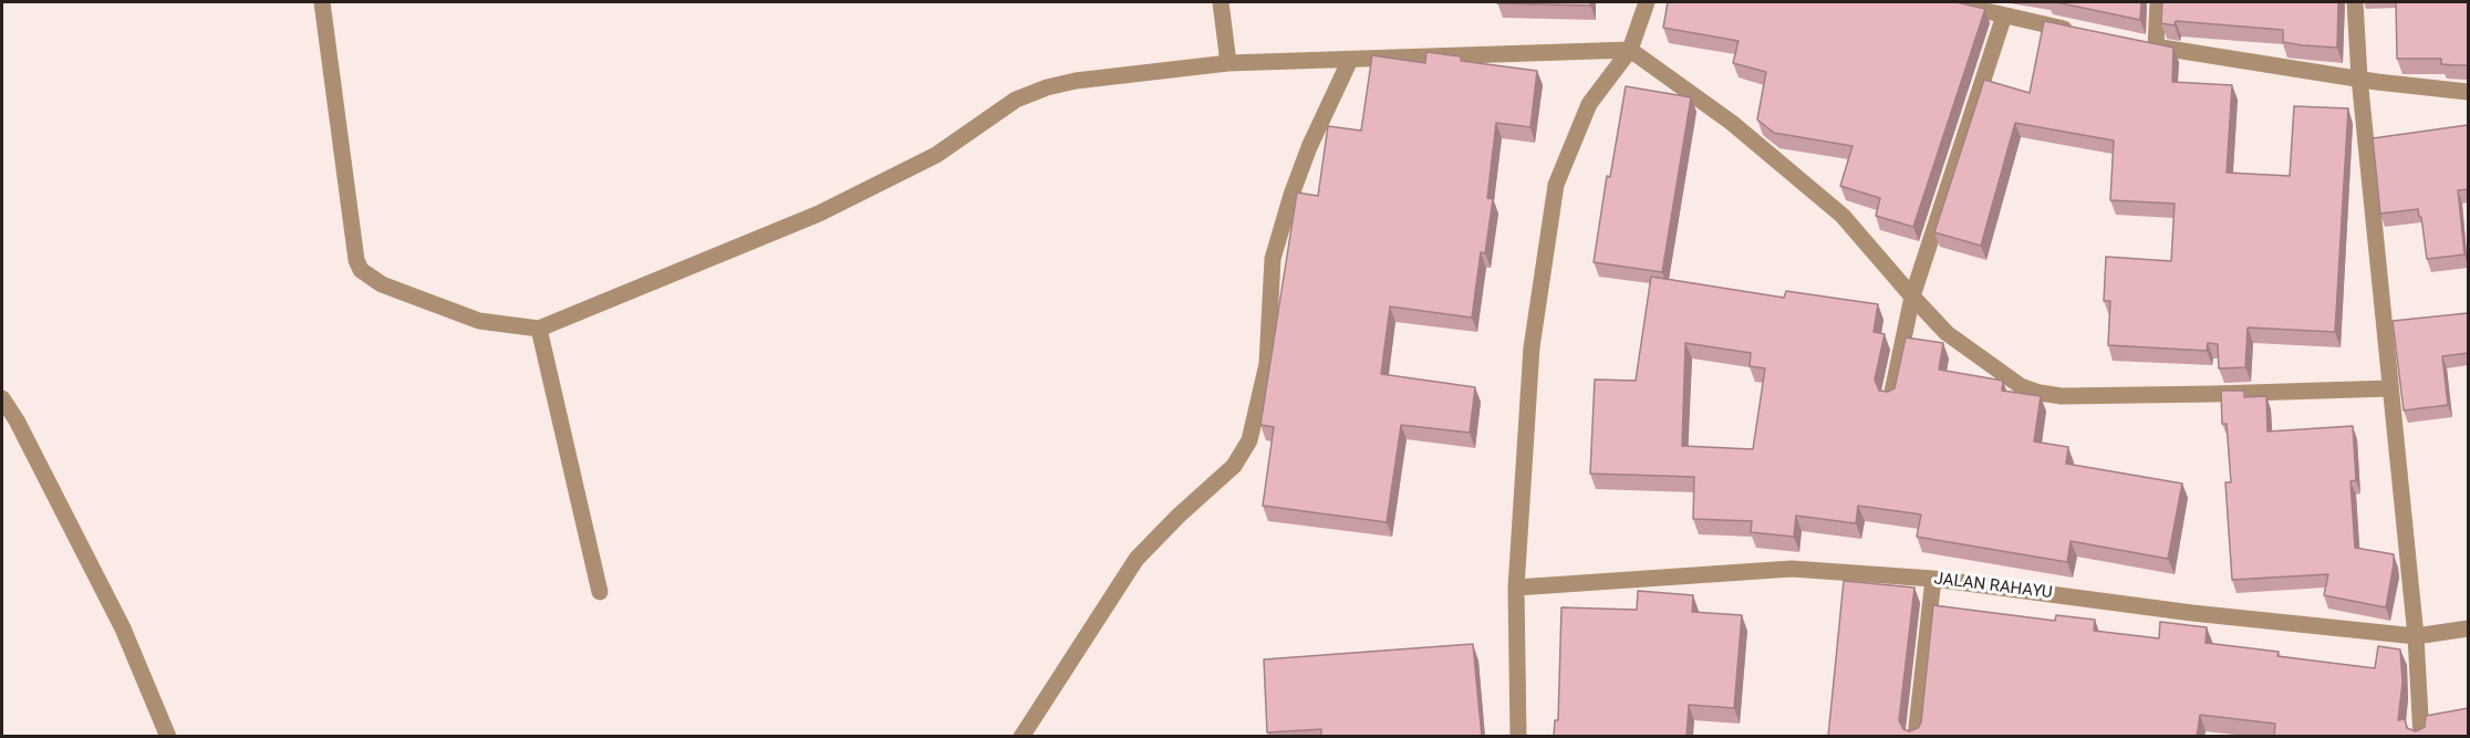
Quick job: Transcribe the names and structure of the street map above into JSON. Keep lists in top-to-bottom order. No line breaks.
{"streets":{"street":["JALAN RAHAYU"]}}
